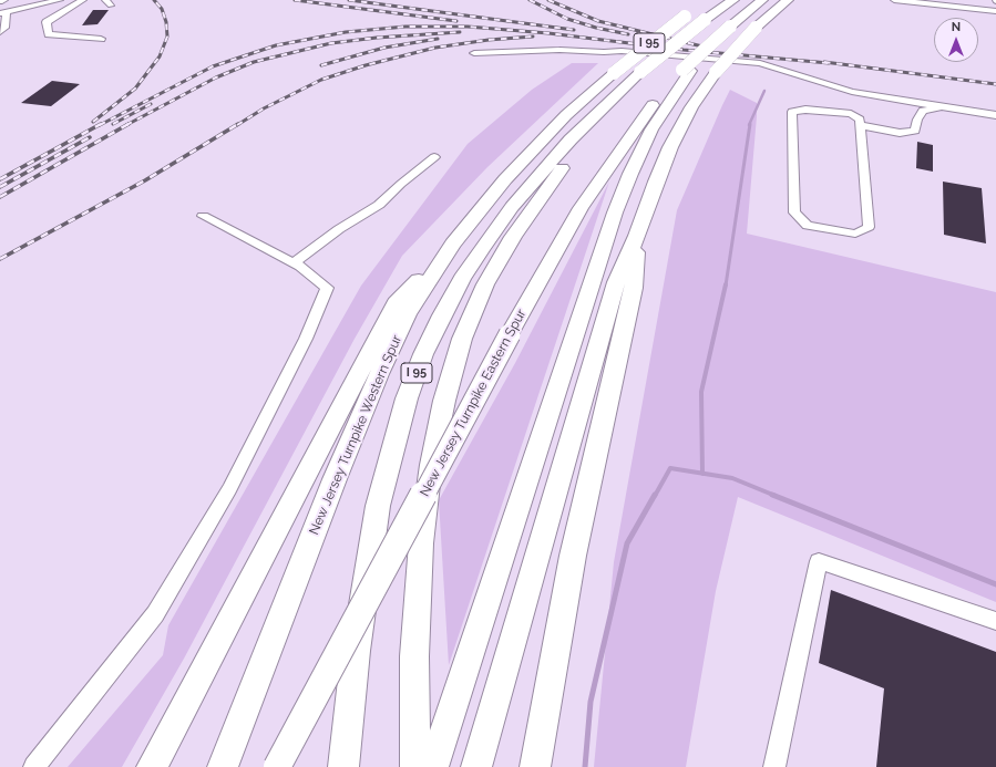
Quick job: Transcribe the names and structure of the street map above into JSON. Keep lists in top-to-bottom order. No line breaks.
{"streets":{"highway":["I 95","New Jersey Turnpike Eastern Spur","New Jersey Turnpike Western Spur"]},"north":"top"}
